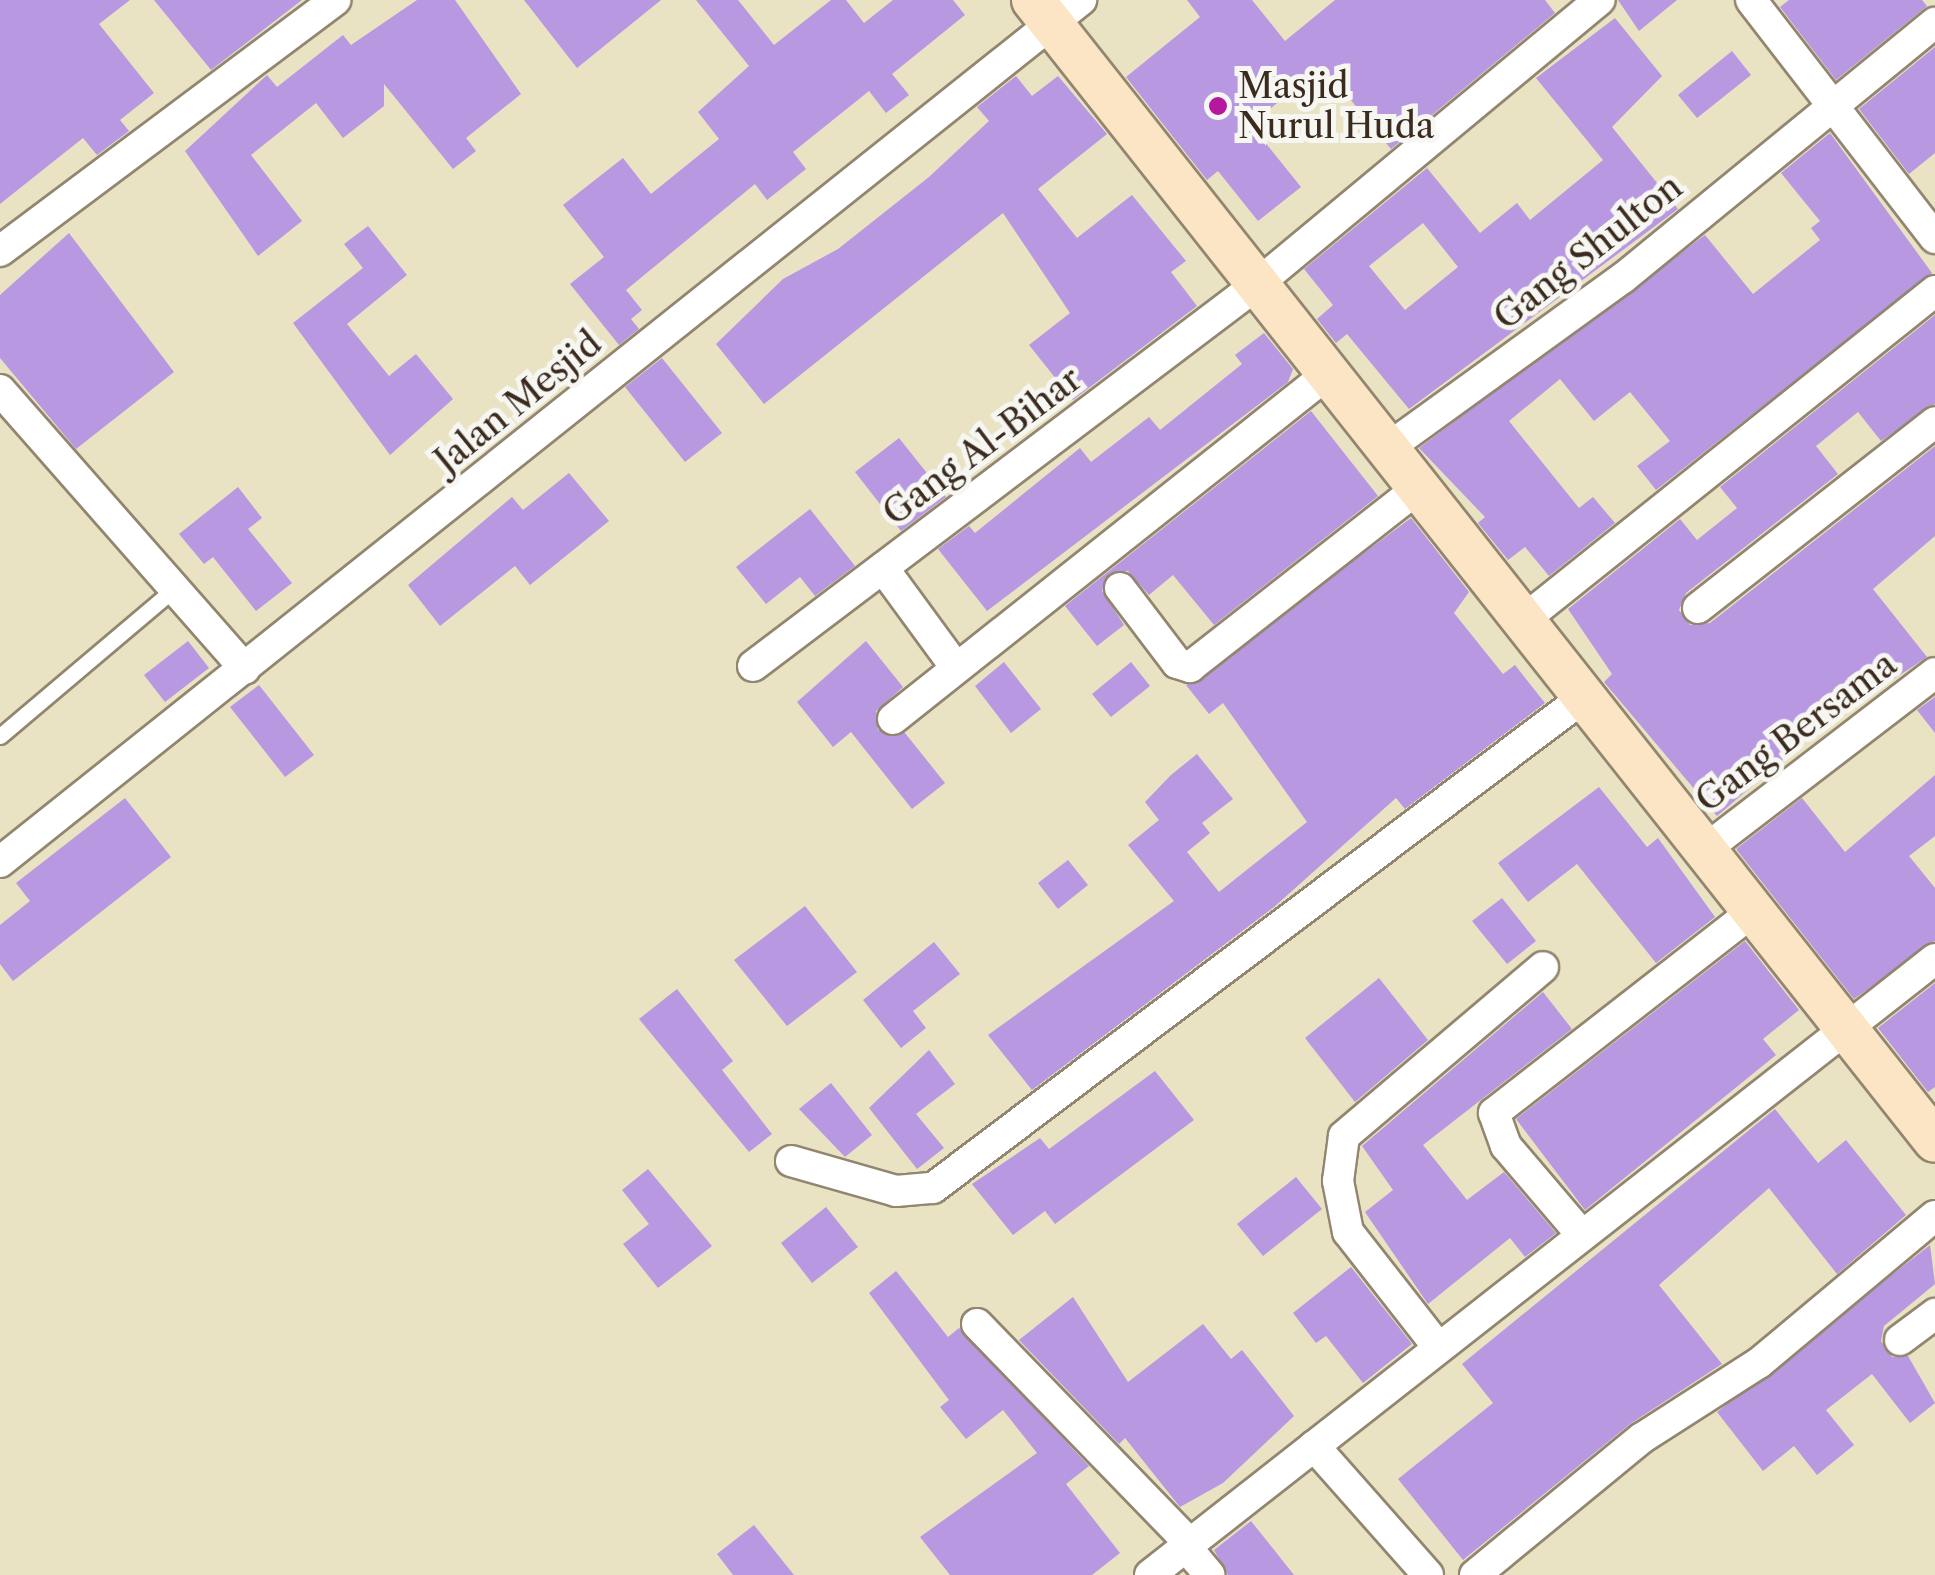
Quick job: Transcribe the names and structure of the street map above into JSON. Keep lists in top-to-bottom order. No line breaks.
{"streets":{"street":["Gang Shulton","Jalan Mesjid","Gang Al-Bihar","Gang Bersama"]},"places":["Masjid Nurul Huda"]}
